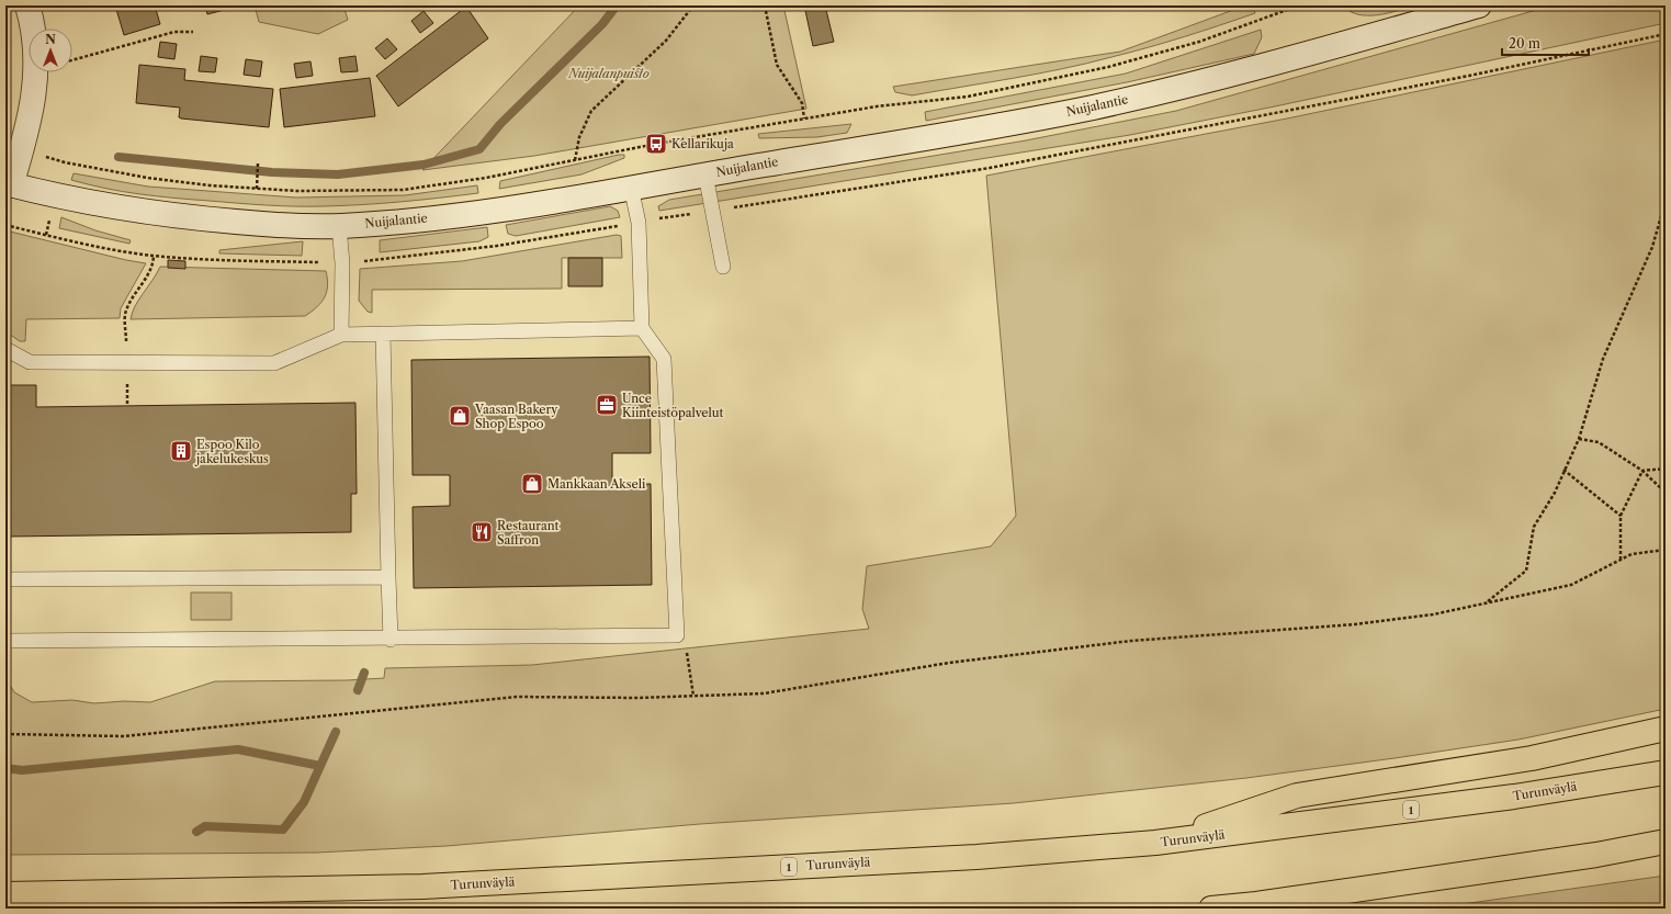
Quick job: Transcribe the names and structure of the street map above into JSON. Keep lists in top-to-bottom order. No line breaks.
{"streets":{"highway":["Turunväylä","1"],"main road":["Nuijalantie"]},"parks":["Nuijalanpuisto"],"places":{"bus stop":["Kellarikuja"],"office":["Unce Kiinteistöpalvelut"],"shop":["Vaasan Bakery Shop Espoo","Mankkaan Akseli"],"building":["Espoo Kilo jakelukeskus"],"restaurant":["Restaurant Saffron"]},"scale_bar":"20 m","north":"top"}
